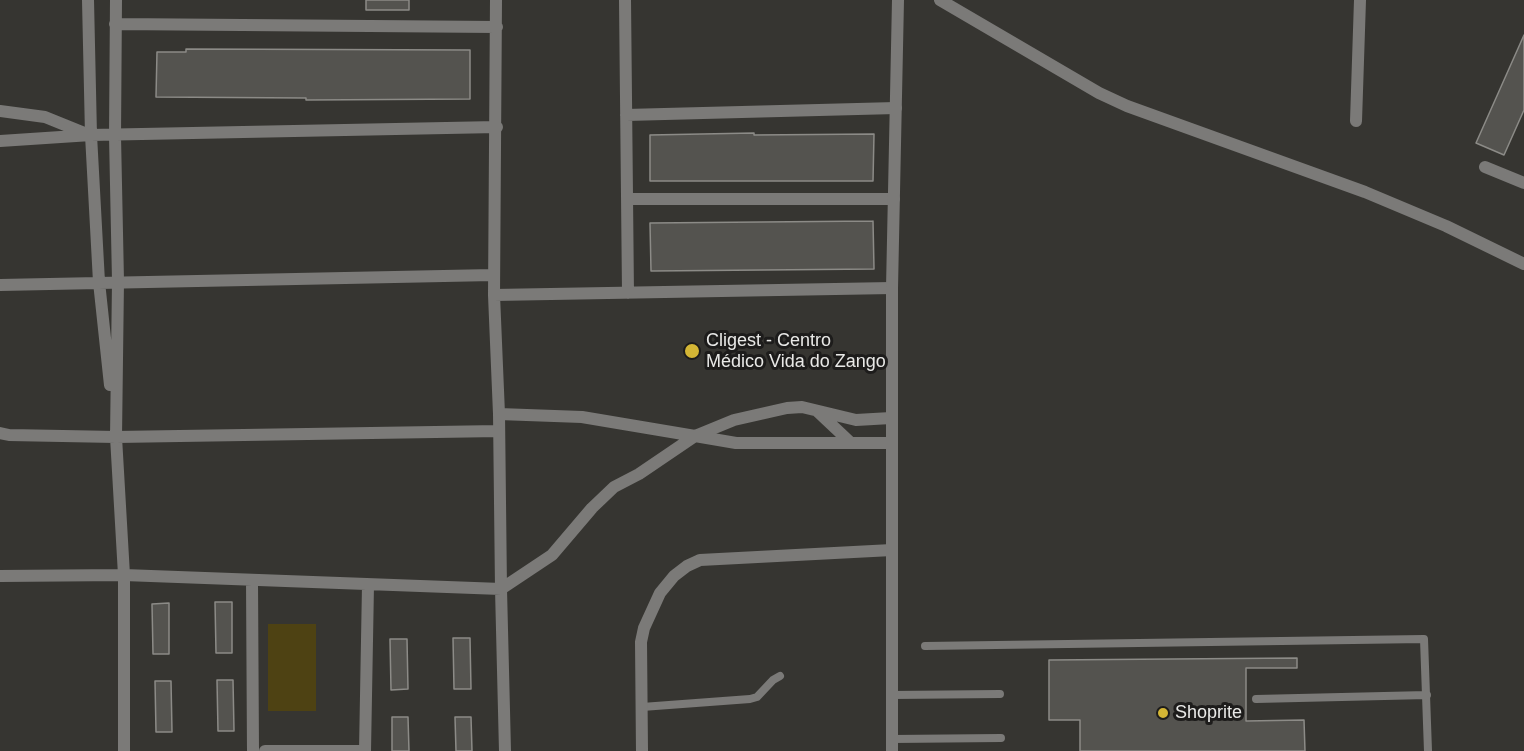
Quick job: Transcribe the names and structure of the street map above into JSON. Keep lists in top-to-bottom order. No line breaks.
{"places":["Cligest - Centro Médico Vida do Zango","Shoprite"]}
